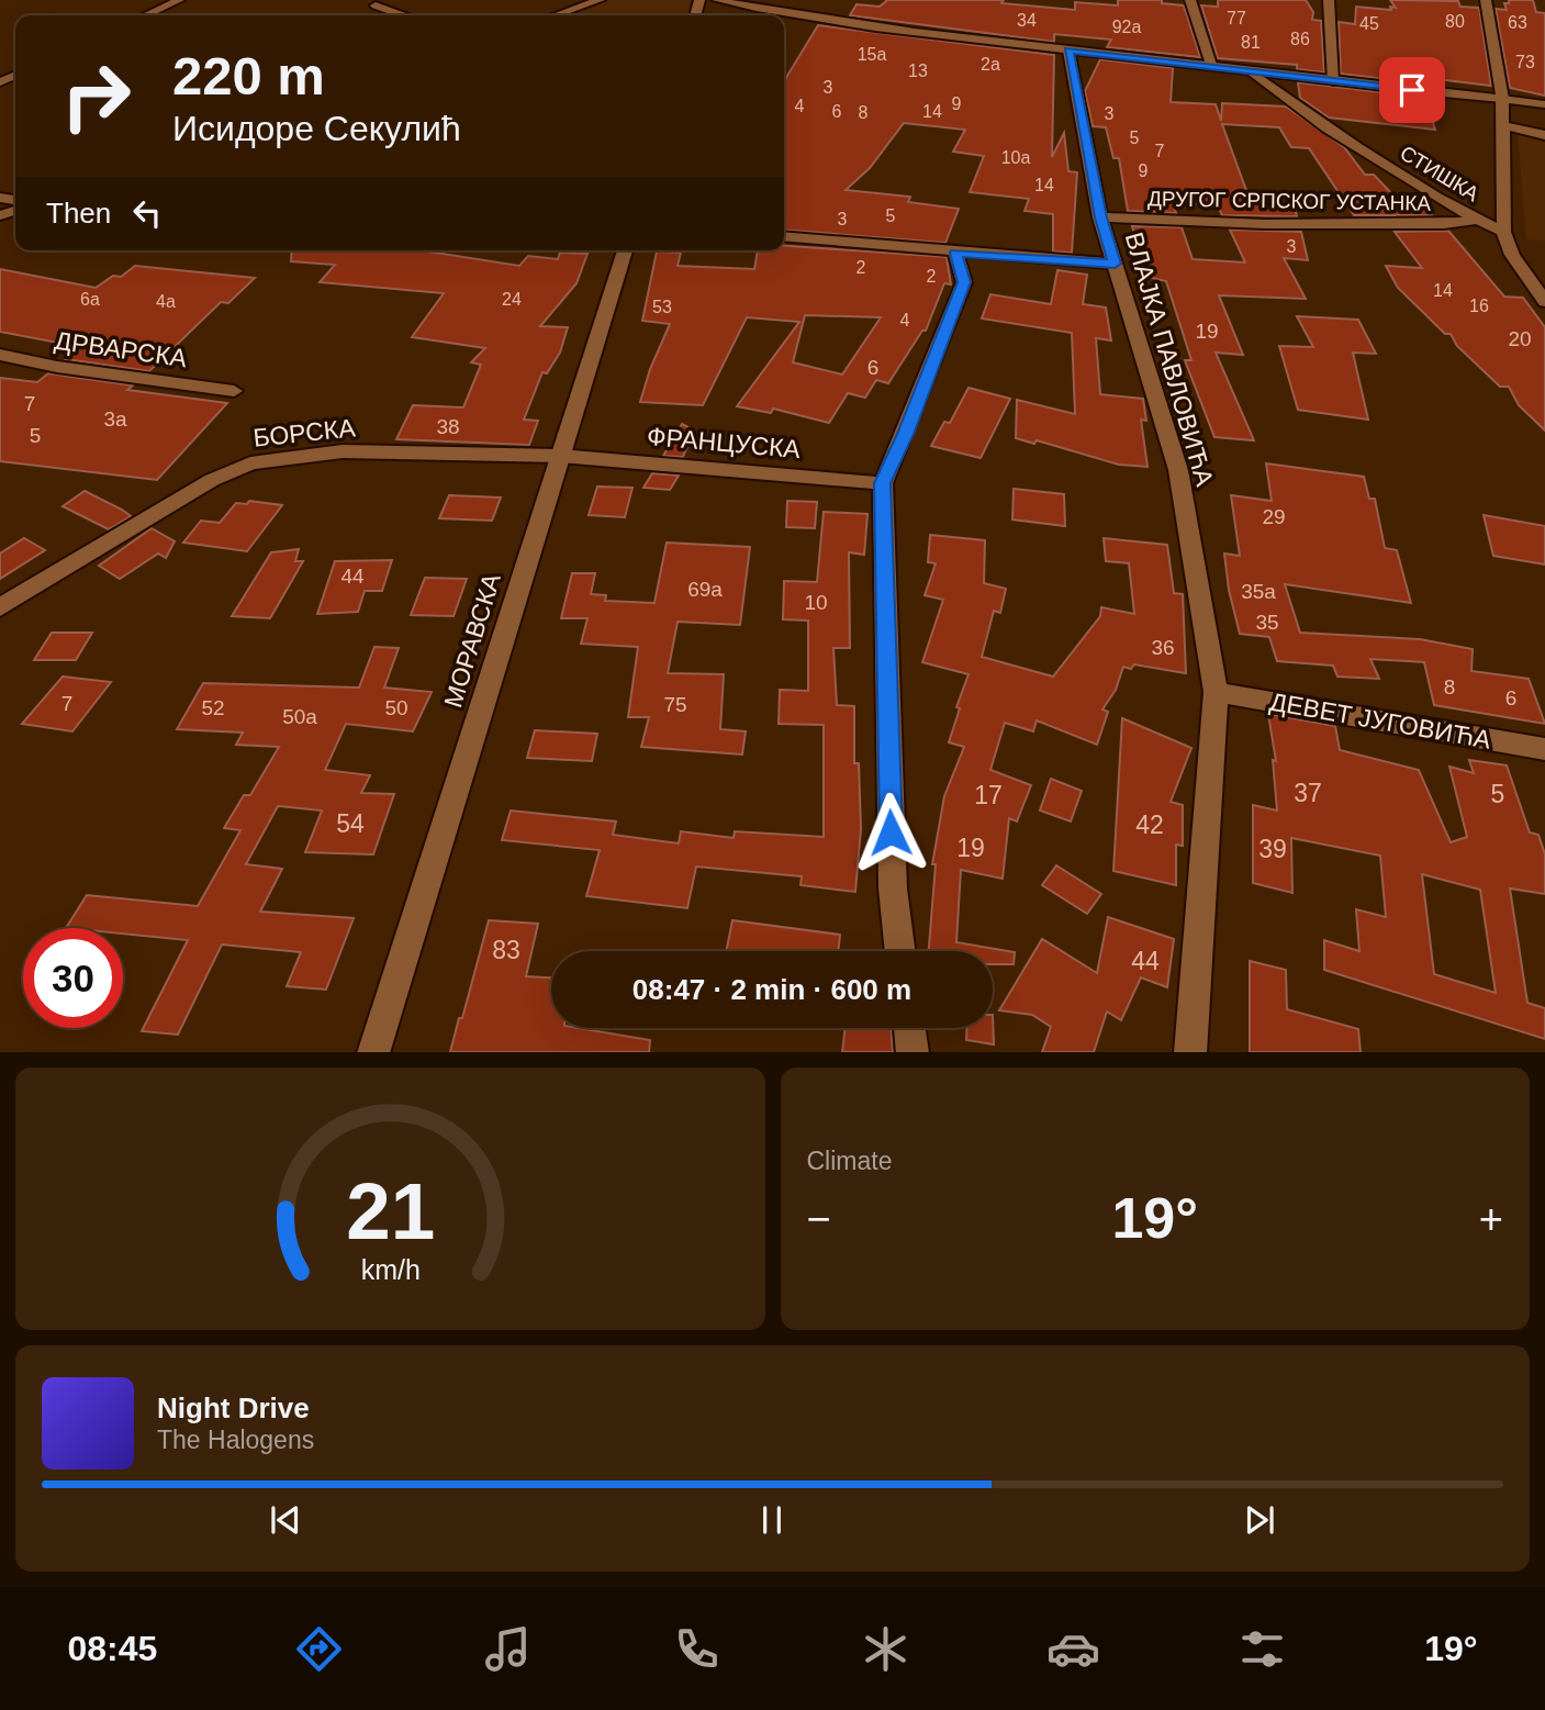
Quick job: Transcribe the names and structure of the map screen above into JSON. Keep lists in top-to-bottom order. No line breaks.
{"streets":{"street":["СТИШКА","ДРУГОГ СРПСКОГ УСТАНКА","ДРВАРСКА","ВЛАЈКА ПАВЛОВИЋА","БОРСКА","ФРАНЦУСКА","МОРАВСКА","ДЕВЕТ ЈУГОВИЋА"]},"crossings":[["СТИШКА","ДРУГОГ СРПСКОГ УСТАНКА"],["ДРУГОГ СРПСКОГ УСТАНКА","ВЛАЈКА ПАВЛОВИЋА"],["ВЛАЈКА ПАВЛОВИЋА","ДЕВЕТ ЈУГОВИЋА"],["БОРСКА","ФРАНЦУСКА"],["БОРСКА","МОРАВСКА"],["ФРАНЦУСКА","МОРАВСКА"]],"house_numbers":["77","34","80","63","45","92a","86","81","15a","73","2a","13","3","9","4","6","14","8","3","5","7","10a","9","14","5","3","3","2","2","14","6a","24","4a","16","53","4","19","20","6","7","3a","38","5","29","44","69a","35a","10","35","36","8","6","7","75","52","50","50a","37","5","17","54","42","19","39","83","44"],"page":{"turn":["220 m","Исидоре Секулић"],"then":"Then","limit":"30","trip":"08:47 · 2 min · 600 m","tile":"Climate","heat":["−","19°","+"],"song":["Night Drive","The Halogens"],"tabs":["08:45","19°"],"gauge":["21","km/h"]}}
